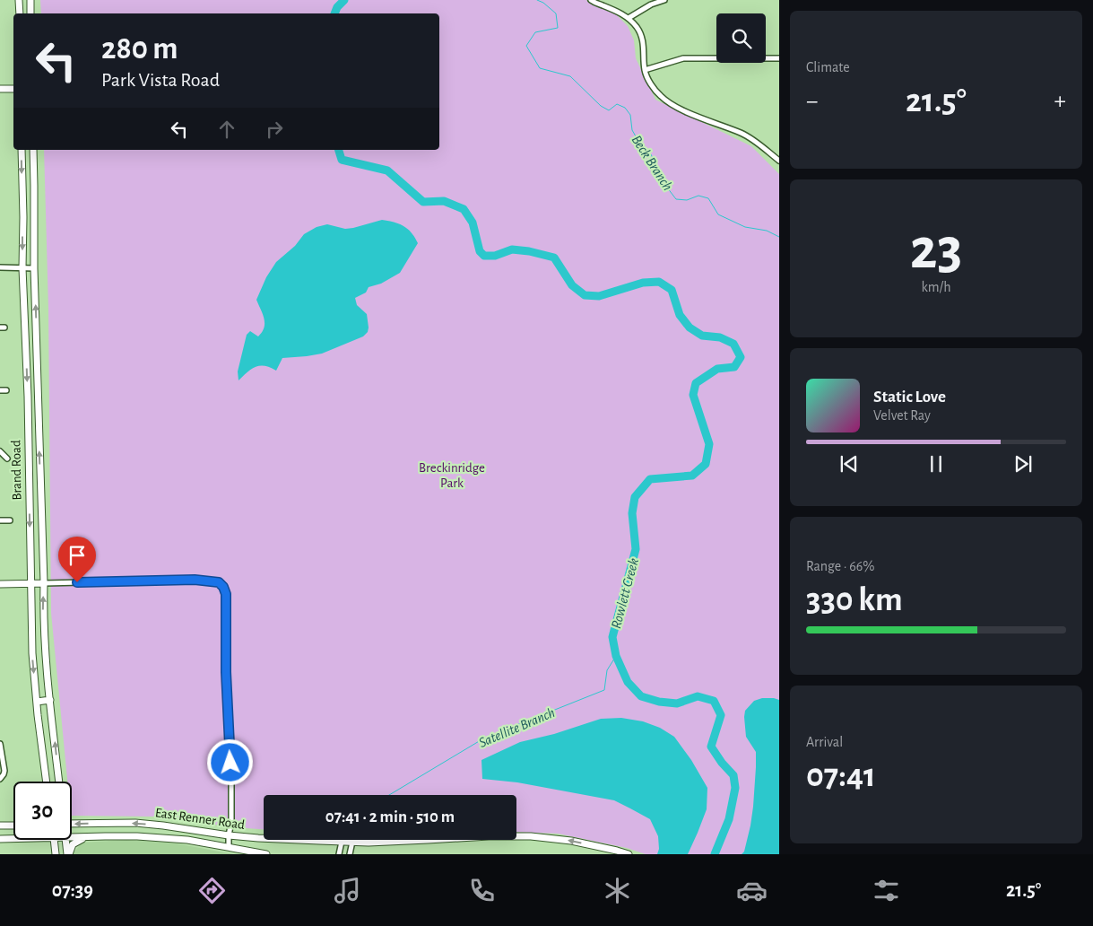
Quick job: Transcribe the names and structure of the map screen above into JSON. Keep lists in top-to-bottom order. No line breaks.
{"streets":{"main road":["Brand Road","East Renner Road"]},"water":["Beck Branch","Rowlett Creek","Satellite Branch"],"parks":["Breckinridge Park"],"page":{"tile":["Climate",["23","km/h"],["Range · 66%","330 km"],["Arrival","07:41"]],"turn":["280 m","Park Vista Road"],"heat":["−","21.5°","+"],"song":["Static Love","Velvet Ray"],"limit":"30","trip":"07:41 · 2 min · 510 m","tabs":["07:39","21.5°"]}}
